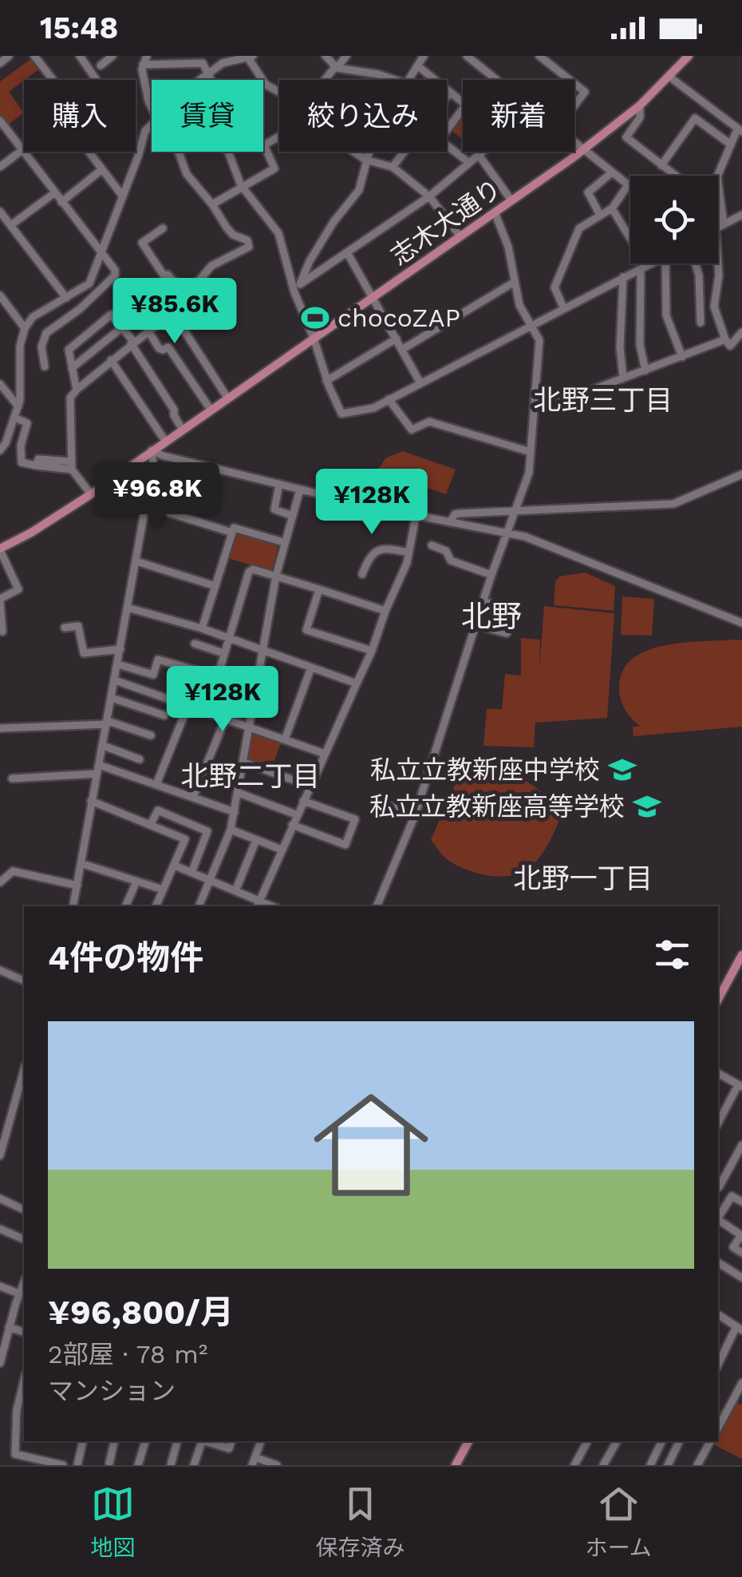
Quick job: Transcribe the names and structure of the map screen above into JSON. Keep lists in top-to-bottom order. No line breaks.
{"streets":{"main road":["志木大通り"]},"districts":["北野三丁目","北野","北野二丁目","北野一丁目"],"places":{"sports":["chocoZAP"],"school or university":["私立立教新座中学校","私立立教新座高等学校"]},"page":{"status":"15:48","chip":["購入","賃貸","絞り込み","新着"],"price":["¥85.6K","¥96.8K","¥128K","¥128K"],"heading":"4件の物件","list":[{"name":"¥96,800/月","note":"2部屋 · 78 m² · マンション"}],"tabs":["地図","保存済み","ホーム"]}}
